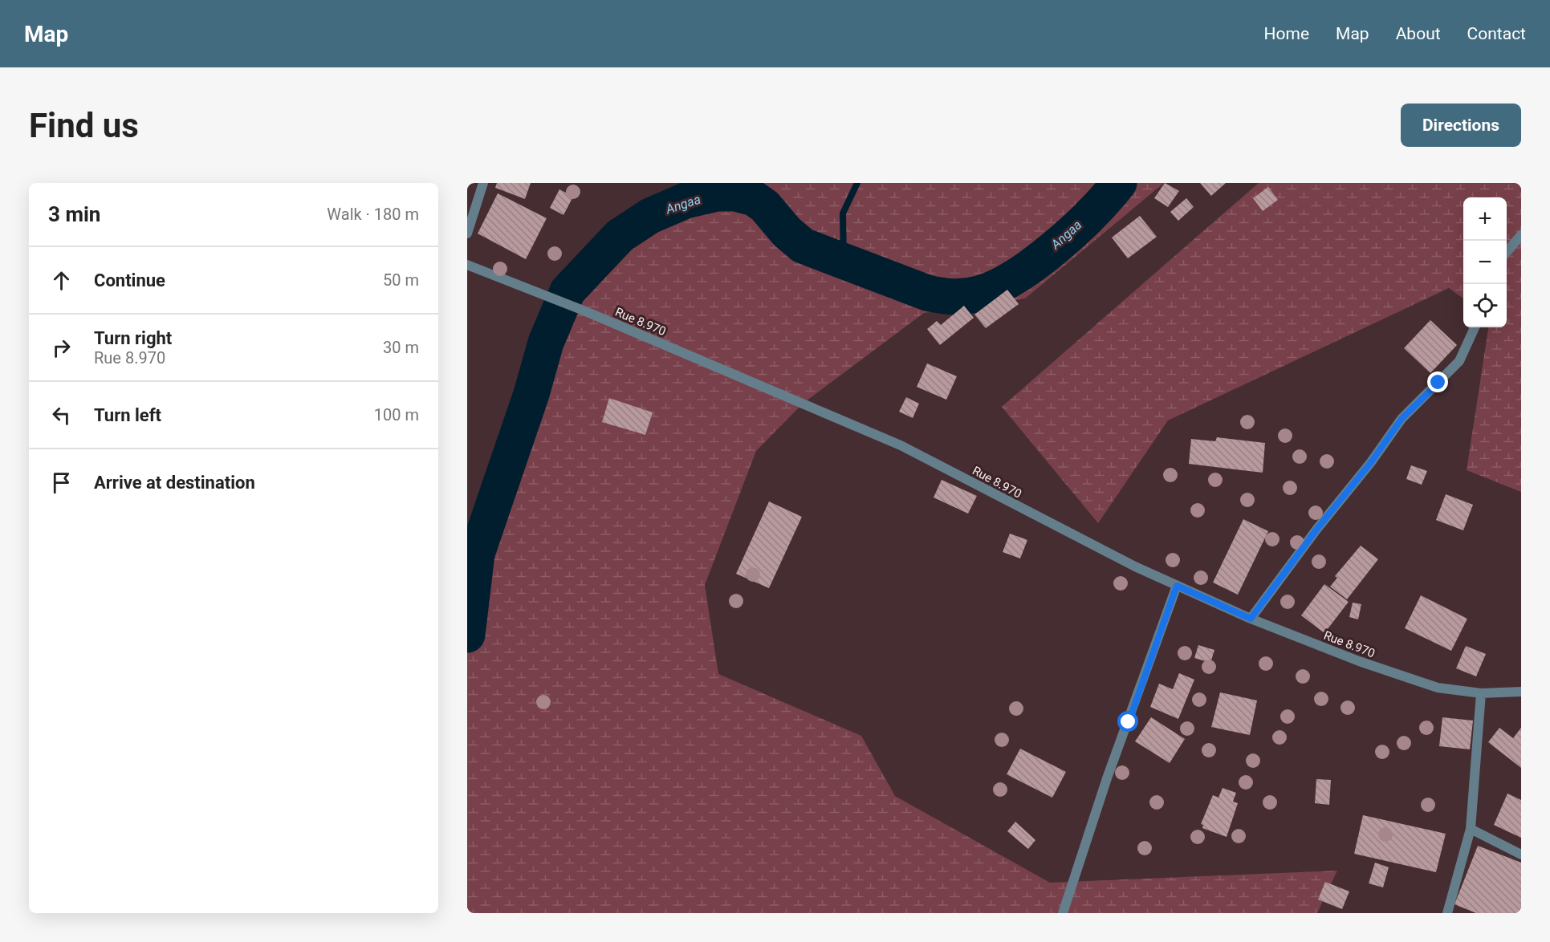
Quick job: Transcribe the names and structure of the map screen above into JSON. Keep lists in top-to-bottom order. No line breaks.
{"streets":{"street":["Rue 8.970"]},"water":["Angaa"],"page":{"header":"Map","nav":["Home","Map","About","Contact"],"buttons":"Directions","title":"Find us","heading":["3 min","Walk · 180 m"],"map_buttons":["+","−"],"list":[["Continue","50 m"],["Turn right","Rue 8.970","30 m"],["Turn left","100 m"],"Arrive at destination"]}}
